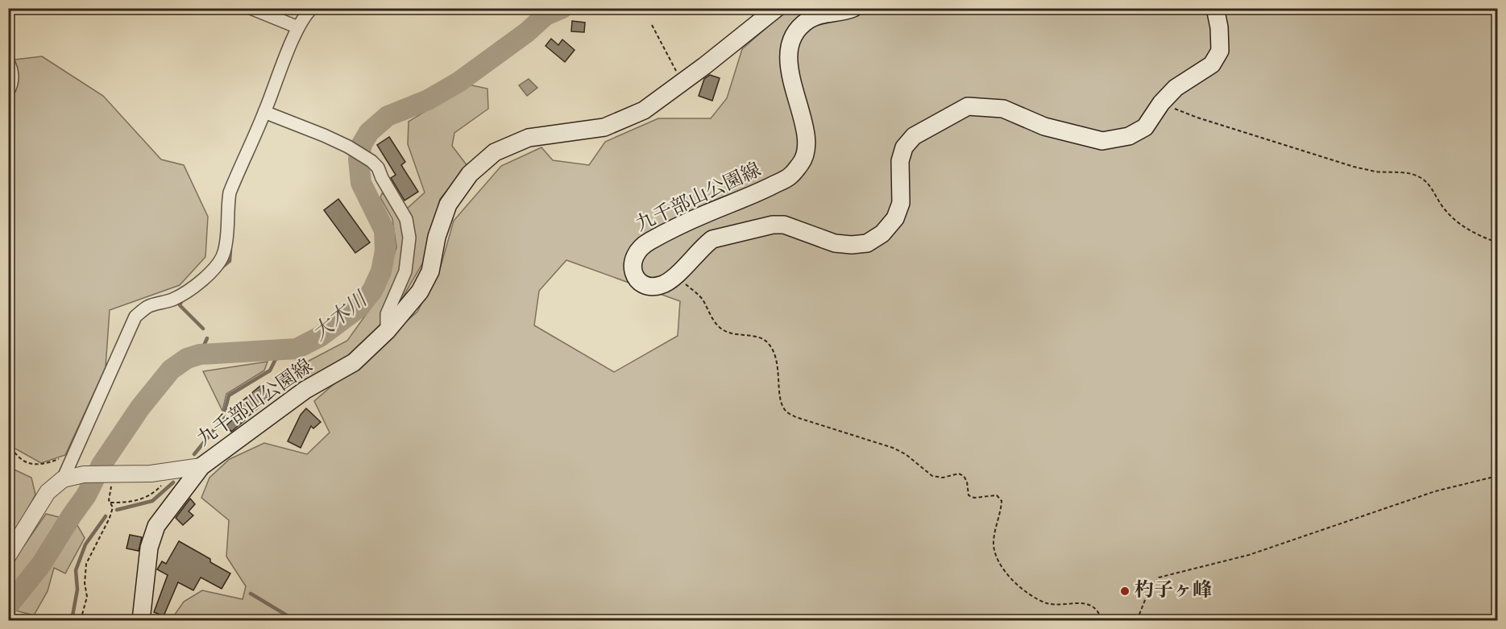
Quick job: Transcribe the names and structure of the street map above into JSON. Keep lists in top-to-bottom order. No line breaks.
{"streets":{"main road":["九千部山公園線"]},"water":["大木川"],"places":["杓子ヶ峰"]}
